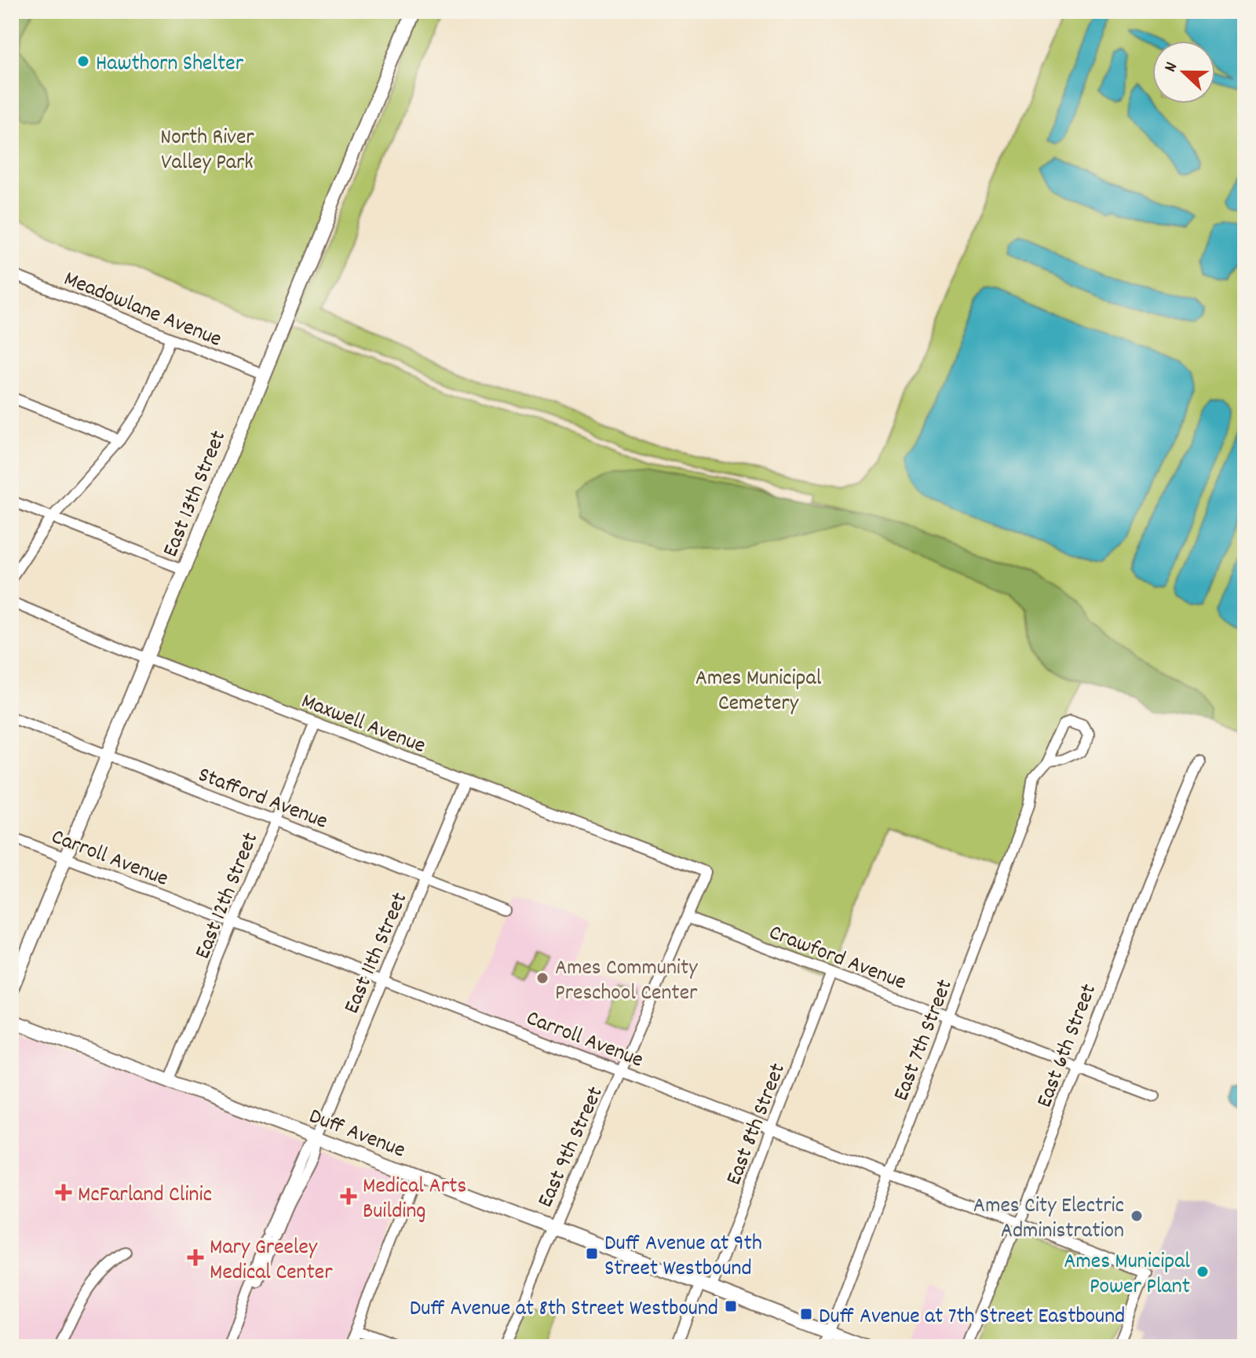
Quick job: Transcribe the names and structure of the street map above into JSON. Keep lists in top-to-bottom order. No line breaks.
{"streets":{"main road":["East 13th Street","Duff Avenue"],"street":["Meadowlane Avenue","Maxwell Avenue","Stafford Avenue","Carroll Avenue","East 12th Street","East 11th Street","Crawford Avenue","East 7th Street","East 6th Street","East 8th Street","East 9th Street"]},"crossings":[["Meadowlane Avenue","East 13th Street"],["East 13th Street","Maxwell Avenue"],["East 13th Street","Stafford Avenue"],["East 13th Street","Carroll Avenue"],["Maxwell Avenue","East 12th Street"],["Maxwell Avenue","East 11th Street"],["Maxwell Avenue","East 9th Street"],["Stafford Avenue","East 12th Street"],["Stafford Avenue","East 11th Street"],["Carroll Avenue","East 12th Street"],["Carroll Avenue","East 11th Street"],["Carroll Avenue","East 7th Street"],["Carroll Avenue","East 6th Street"],["Carroll Avenue","East 8th Street"],["Carroll Avenue","East 9th Street"],["East 12th Street","Duff Avenue"],["East 11th Street","Duff Avenue"],["Crawford Avenue","East 7th Street"],["Crawford Avenue","East 6th Street"],["Crawford Avenue","East 8th Street"],["Crawford Avenue","East 9th Street"],["East 7th Street","Duff Avenue"],["East 8th Street","Duff Avenue"],["Duff Avenue","East 9th Street"]],"parks":["North River Valley Park","Ames Municipal Cemetery"],"places":{"other":["Hawthorn Shelter","Ames Community Preschool Center","Ames City Electric Administration","Ames Municipal Power Plant"],"health":["McFarland Clinic","Medical Arts Building","Mary Greeley Medical Center"],"transit":["Duff Avenue at 9th Street Westbound","Duff Avenue at 8th Street Westbound","Duff Avenue at 7th Street Eastbound"]},"north":"left"}
